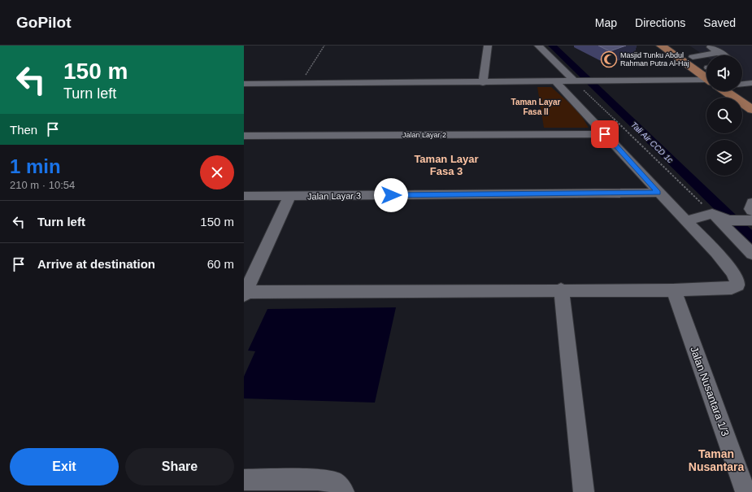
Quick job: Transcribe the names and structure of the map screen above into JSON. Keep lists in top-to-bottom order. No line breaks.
{"streets":{"street":["Jalan Layar 2","Jalan Layar 3","Jalan Nusantara 1/3"]},"districts":["Taman Layar Fasa II","Taman Layar Fasa 3","Taman Nusantara"],"water":["Tali Air CCD 1c"],"places":{"mosque":["Masjid Tunku Abdul Rahman Putra Al-Haj"]},"page":{"header":"GoPilot","nav":["Map","Directions","Saved"],"turn":["150 m","Turn left"],"then":"Then","heading":["1 min","210 m · 10:54"],"list":[{"name":"Turn left","value":"150 m"},{"name":"Arrive at destination","value":"60 m"}],"buttons":["Exit","Share"]}}
